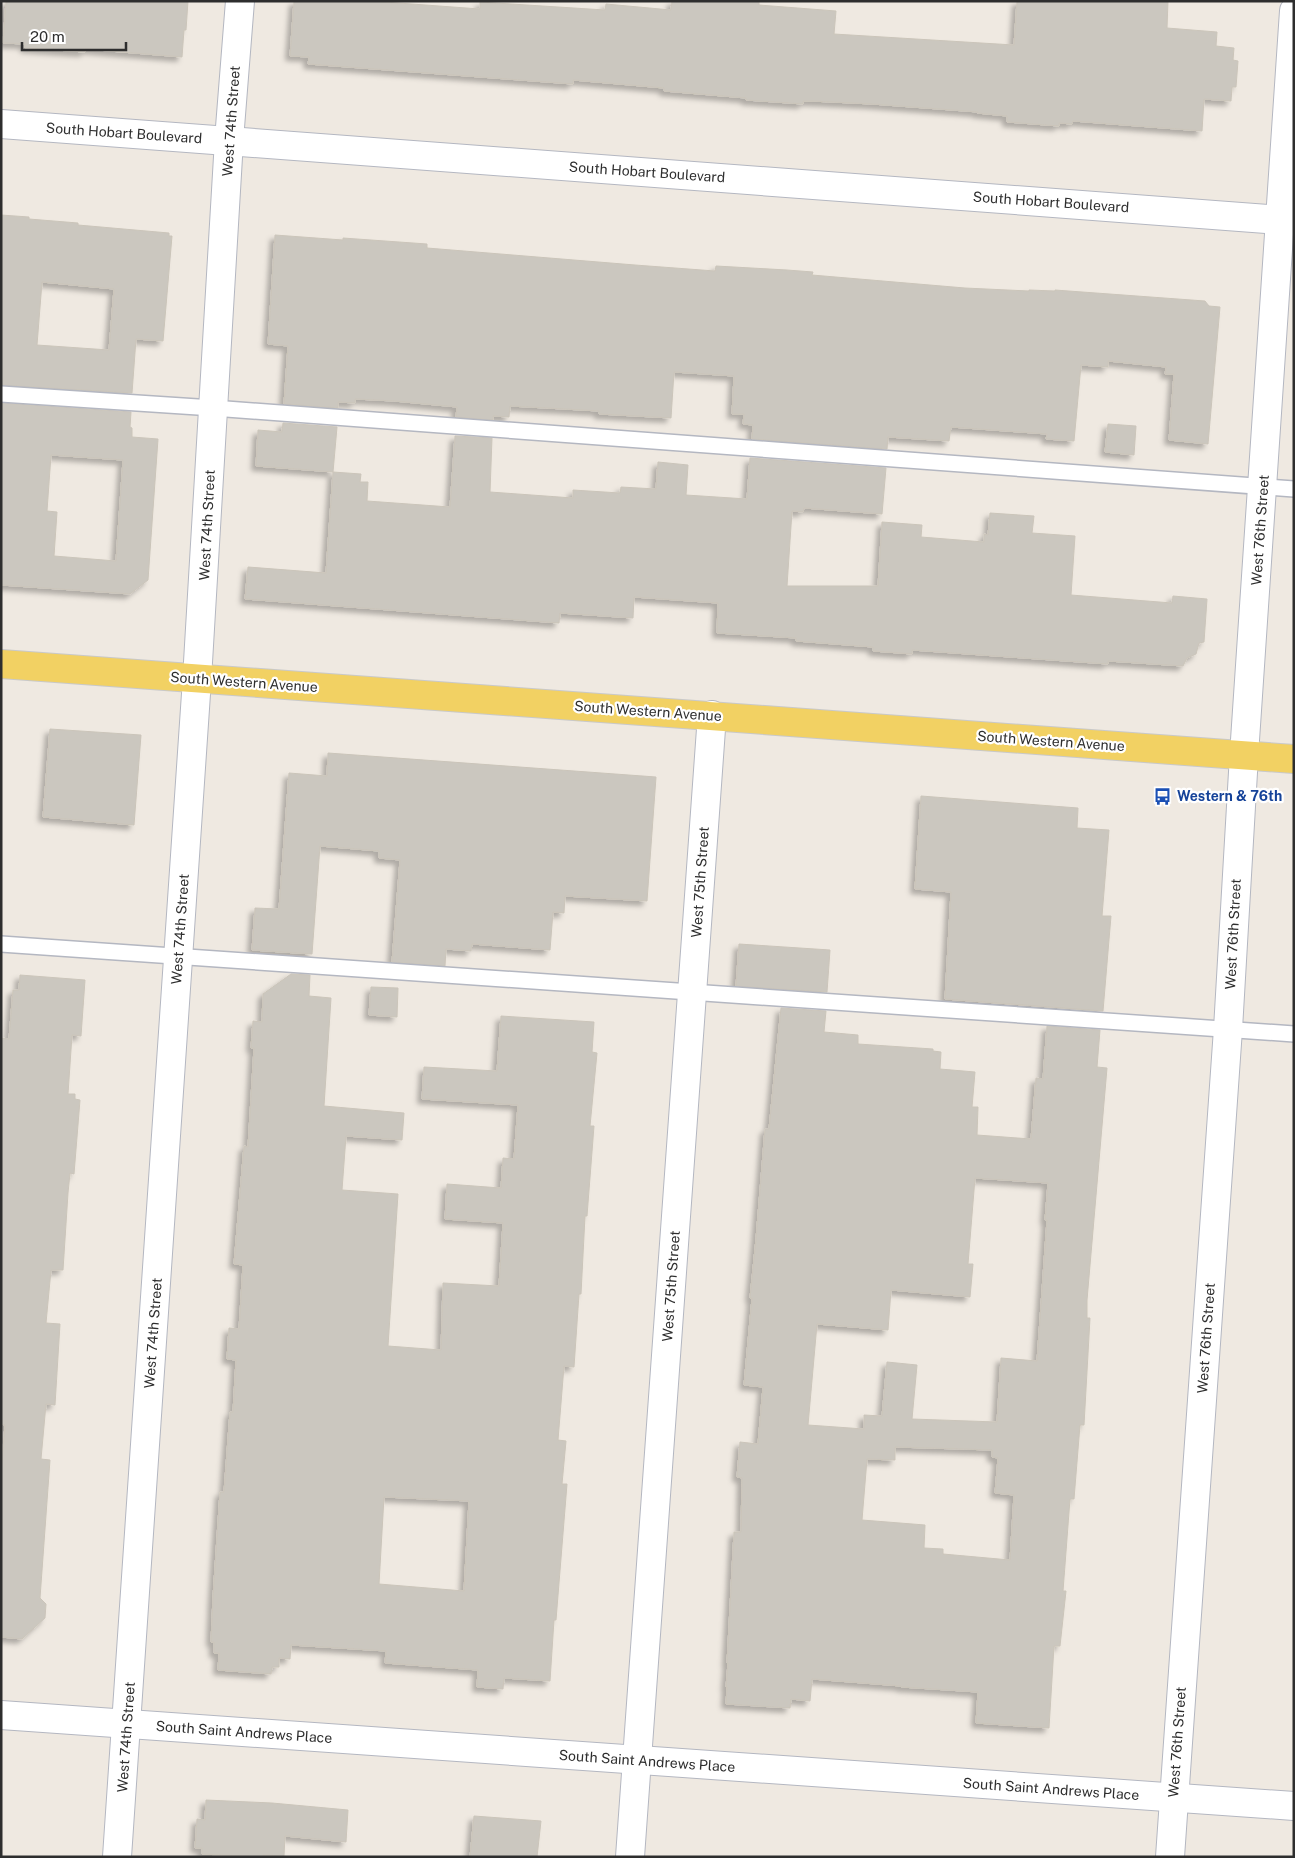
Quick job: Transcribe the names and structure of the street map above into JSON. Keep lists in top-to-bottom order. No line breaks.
{"streets":{"main road":["South Western Avenue"],"street":["West 74th Street","South Hobart Boulevard","West 76th Street","West 75th Street","South Saint Andrews Place"]},"crossings":[["West 74th Street","South Hobart Boulevard"],["West 74th Street","South Western Avenue"],["West 74th Street","South Saint Andrews Place"],["South Hobart Boulevard","West 76th Street"],["West 76th Street","South Western Avenue"],["West 76th Street","South Saint Andrews Place"],["South Western Avenue","West 75th Street"],["West 75th Street","South Saint Andrews Place"]],"places":{"bus stop":["Western & 76th"]},"scale_bar":"20 m"}
